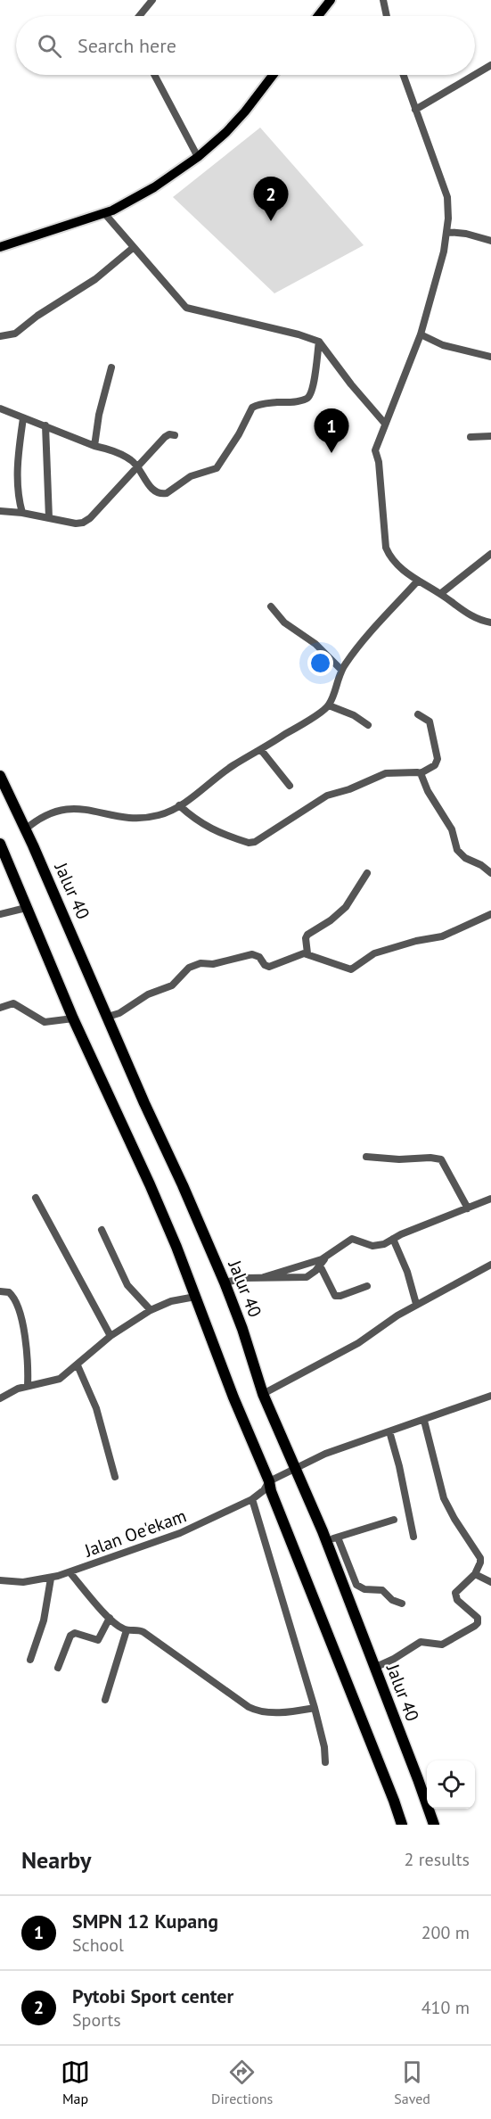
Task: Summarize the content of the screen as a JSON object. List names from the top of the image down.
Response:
{
  "streets": {
    "highway": ["Jalur 40"],
    "street": ["Jalan Oe'ekam"]
  },
  "page": {
    "search": "Search here",
    "pins": ["2", "1"],
    "heading": ["Nearby", "2 results"],
    "list": [
      {
        "mark": "1",
        "name": "SMPN 12 Kupang",
        "note": "School",
        "value": "200 m"
      },
      {
        "mark": "2",
        "name": "Pytobi Sport center",
        "note": "Sports",
        "value": "410 m"
      }
    ],
    "nav": ["Map", "Directions", "Saved"]
  }
}
